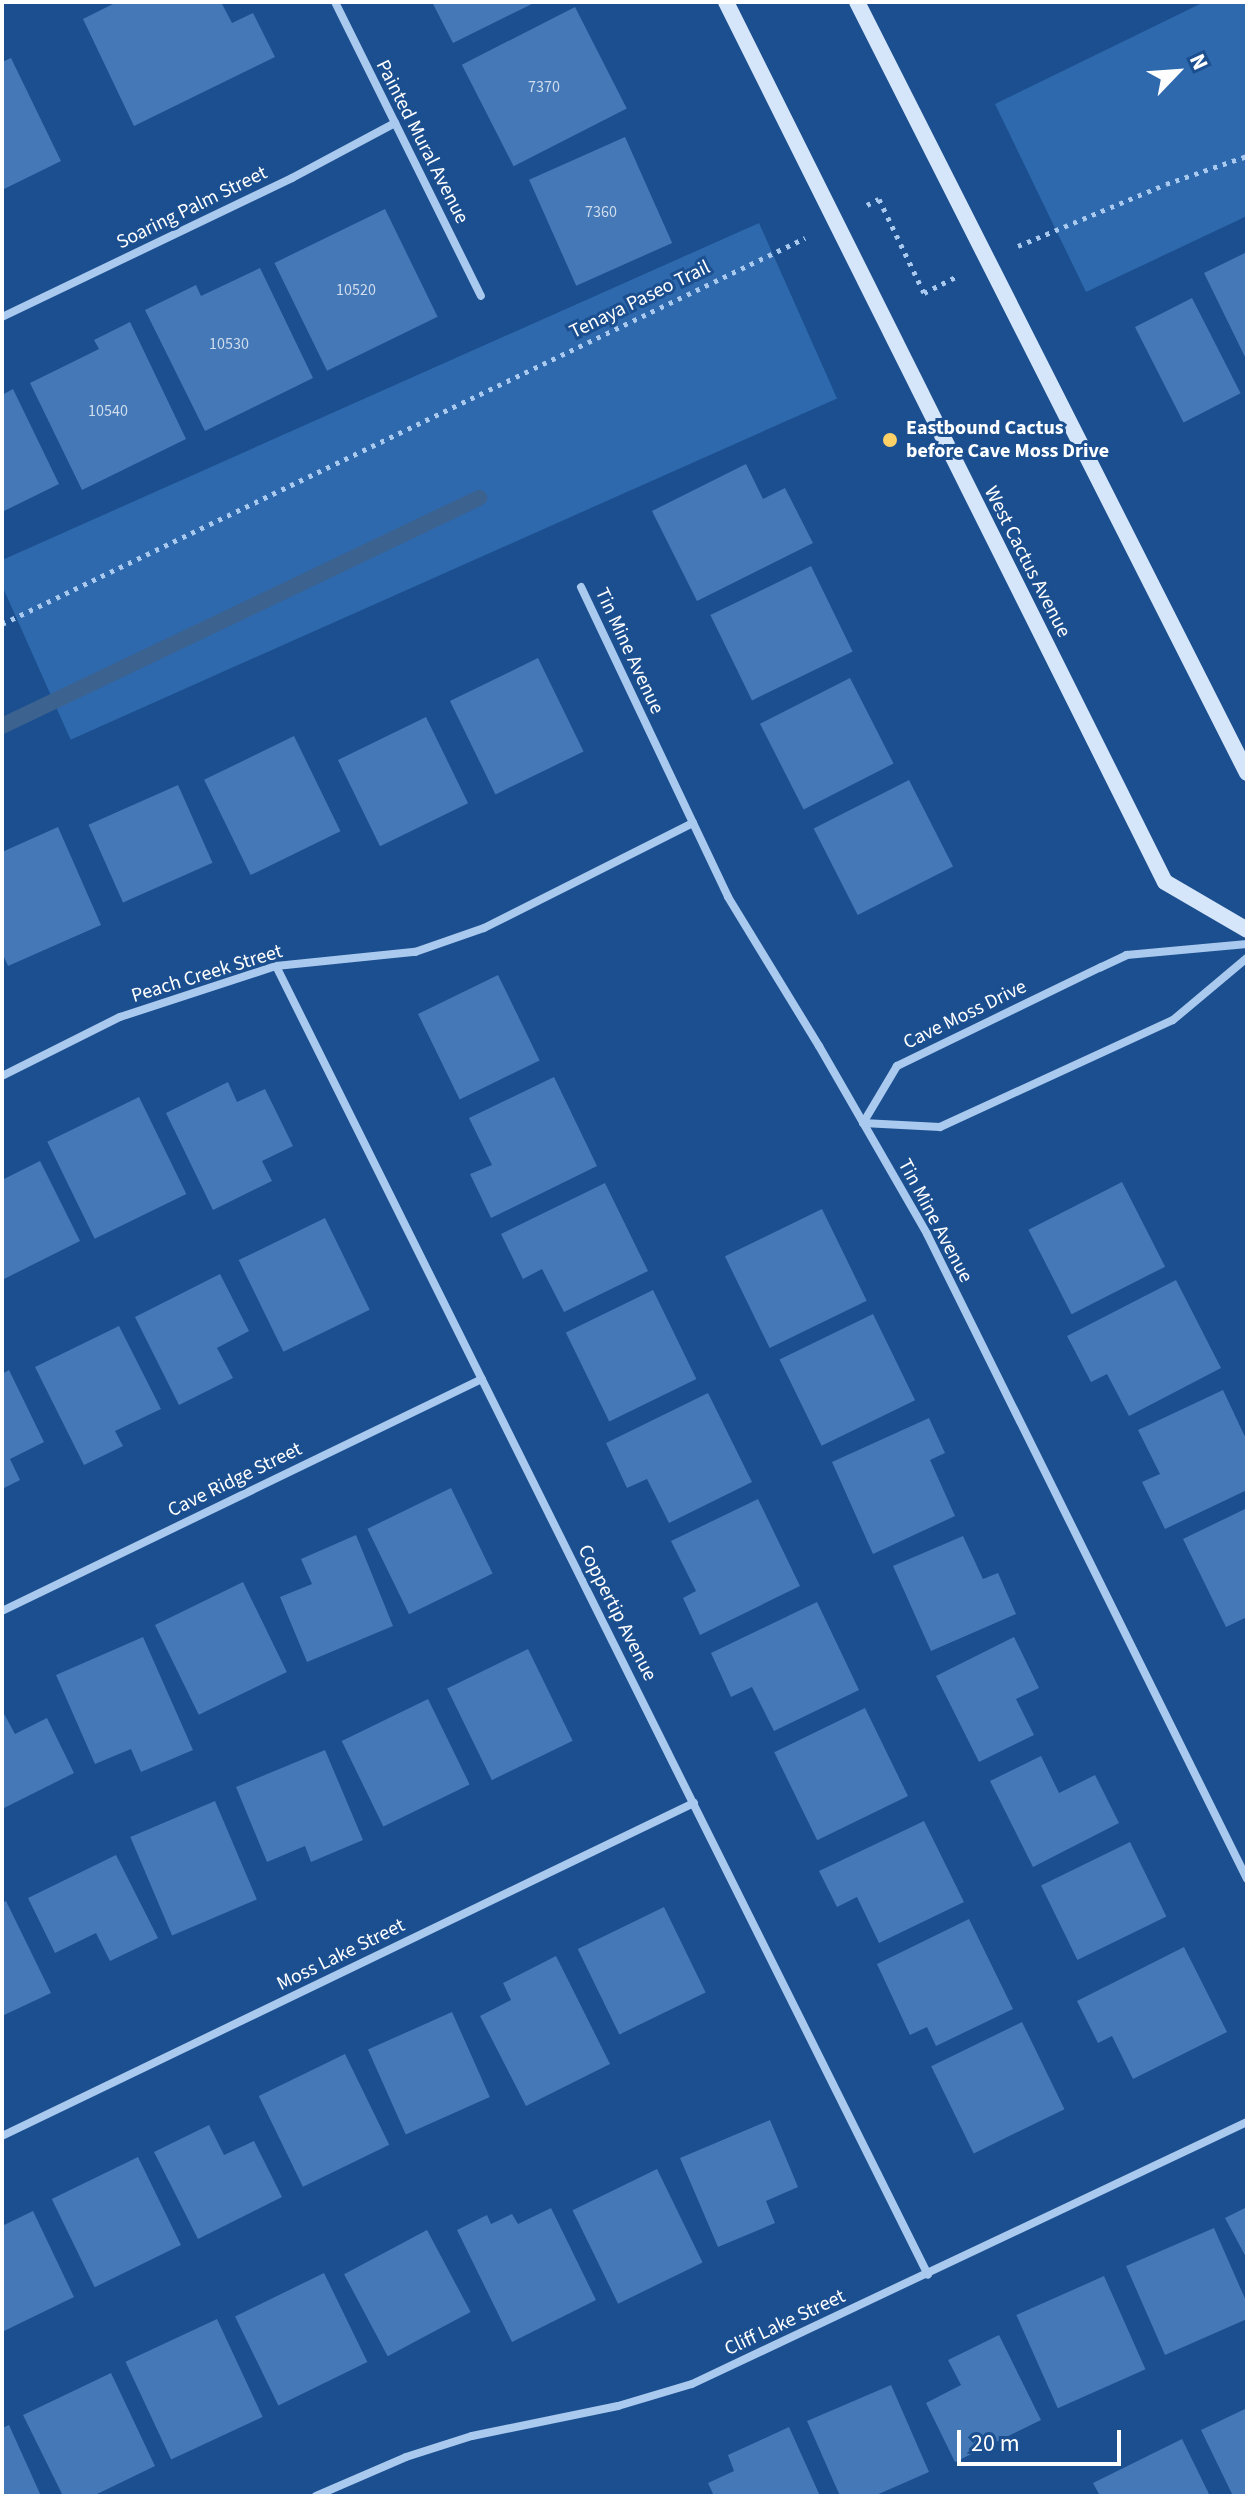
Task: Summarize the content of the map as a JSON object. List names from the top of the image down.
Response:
{
  "streets": {
    "main road": ["West Cactus Avenue"],
    "street": [
      "Painted Mural Avenue",
      "Soaring Palm Street",
      "Tin Mine Avenue",
      "Peach Creek Street",
      "Cave Moss Drive",
      "Cave Ridge Street",
      "Coppertip Avenue",
      "Moss Lake Street",
      "Cliff Lake Street"
    ],
    "path": ["Tenaya Paseo Trail"]
  },
  "crossings": [
    ["Painted Mural Avenue", "Soaring Palm Street"],
    ["Tenaya Paseo Trail", "West Cactus Avenue"],
    ["Tin Mine Avenue", "Peach Creek Street"],
    ["Tin Mine Avenue", "Cave Moss Drive"],
    ["Peach Creek Street", "Coppertip Avenue"],
    ["Cave Ridge Street", "Coppertip Avenue"],
    ["Coppertip Avenue", "Moss Lake Street"],
    ["Coppertip Avenue", "Cliff Lake Street"]
  ],
  "places": ["Eastbound Cactus before Cave Moss Drive"],
  "house_numbers": [
    "7370",
    "7360",
    "10520",
    "10530",
    "10540"
  ],
  "scale_bar": "20 m",
  "north": "top right"
}
